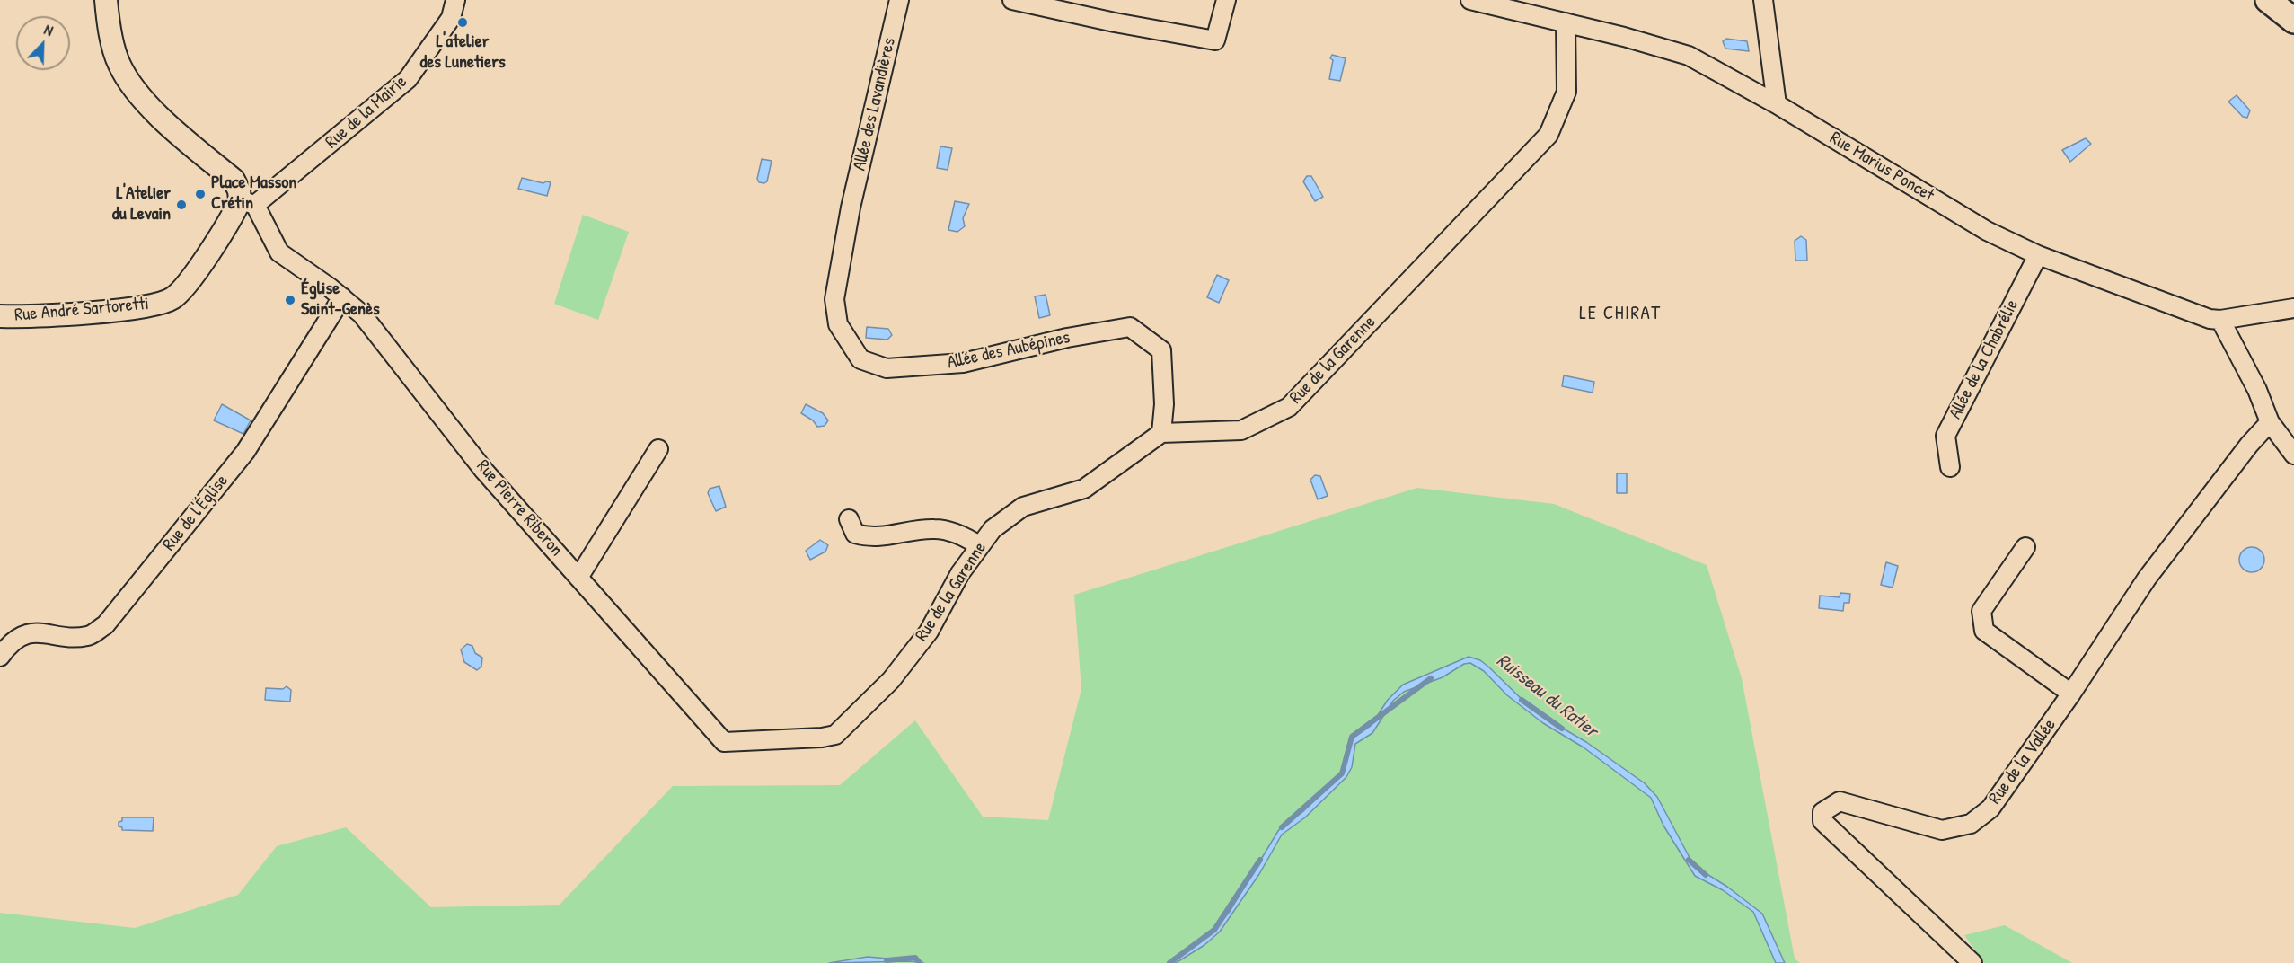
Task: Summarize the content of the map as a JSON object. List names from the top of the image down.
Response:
{
  "streets": {
    "street": [
      "Allée des Lavandières",
      "Rue de la Mairie",
      "Rue Marius Poncet",
      "Rue André Sartoretti",
      "Allée des Aubépines",
      "Allée de la Chabrélie",
      "Rue de la Garenne",
      "Rue Pierre Riberon",
      "Rue de l'Église",
      "Rue de la Vallée"
    ]
  },
  "crossings": [
    ["Allée des Lavandières", "Allée des Aubépines"],
    ["Rue de la Mairie", "Rue André Sartoretti"],
    ["Rue de la Mairie", "Rue Pierre Riberon"],
    ["Rue Marius Poncet", "Allée de la Chabrélie"],
    ["Rue Marius Poncet", "Rue de la Garenne"],
    ["Rue André Sartoretti", "Rue Pierre Riberon"],
    ["Allée des Aubépines", "Rue de la Garenne"],
    ["Rue de la Garenne", "Rue Pierre Riberon"],
    ["Rue Pierre Riberon", "Rue de l'Église"]
  ],
  "districts": ["LE CHIRAT"],
  "water": ["Ruisseau du Ratier"],
  "places": [
    "L'atelier des Lunetiers",
    "Place Masson Crétin",
    "L'Atelier du Levain",
    "Église Saint-Genès"
  ],
  "north": "top right"
}
